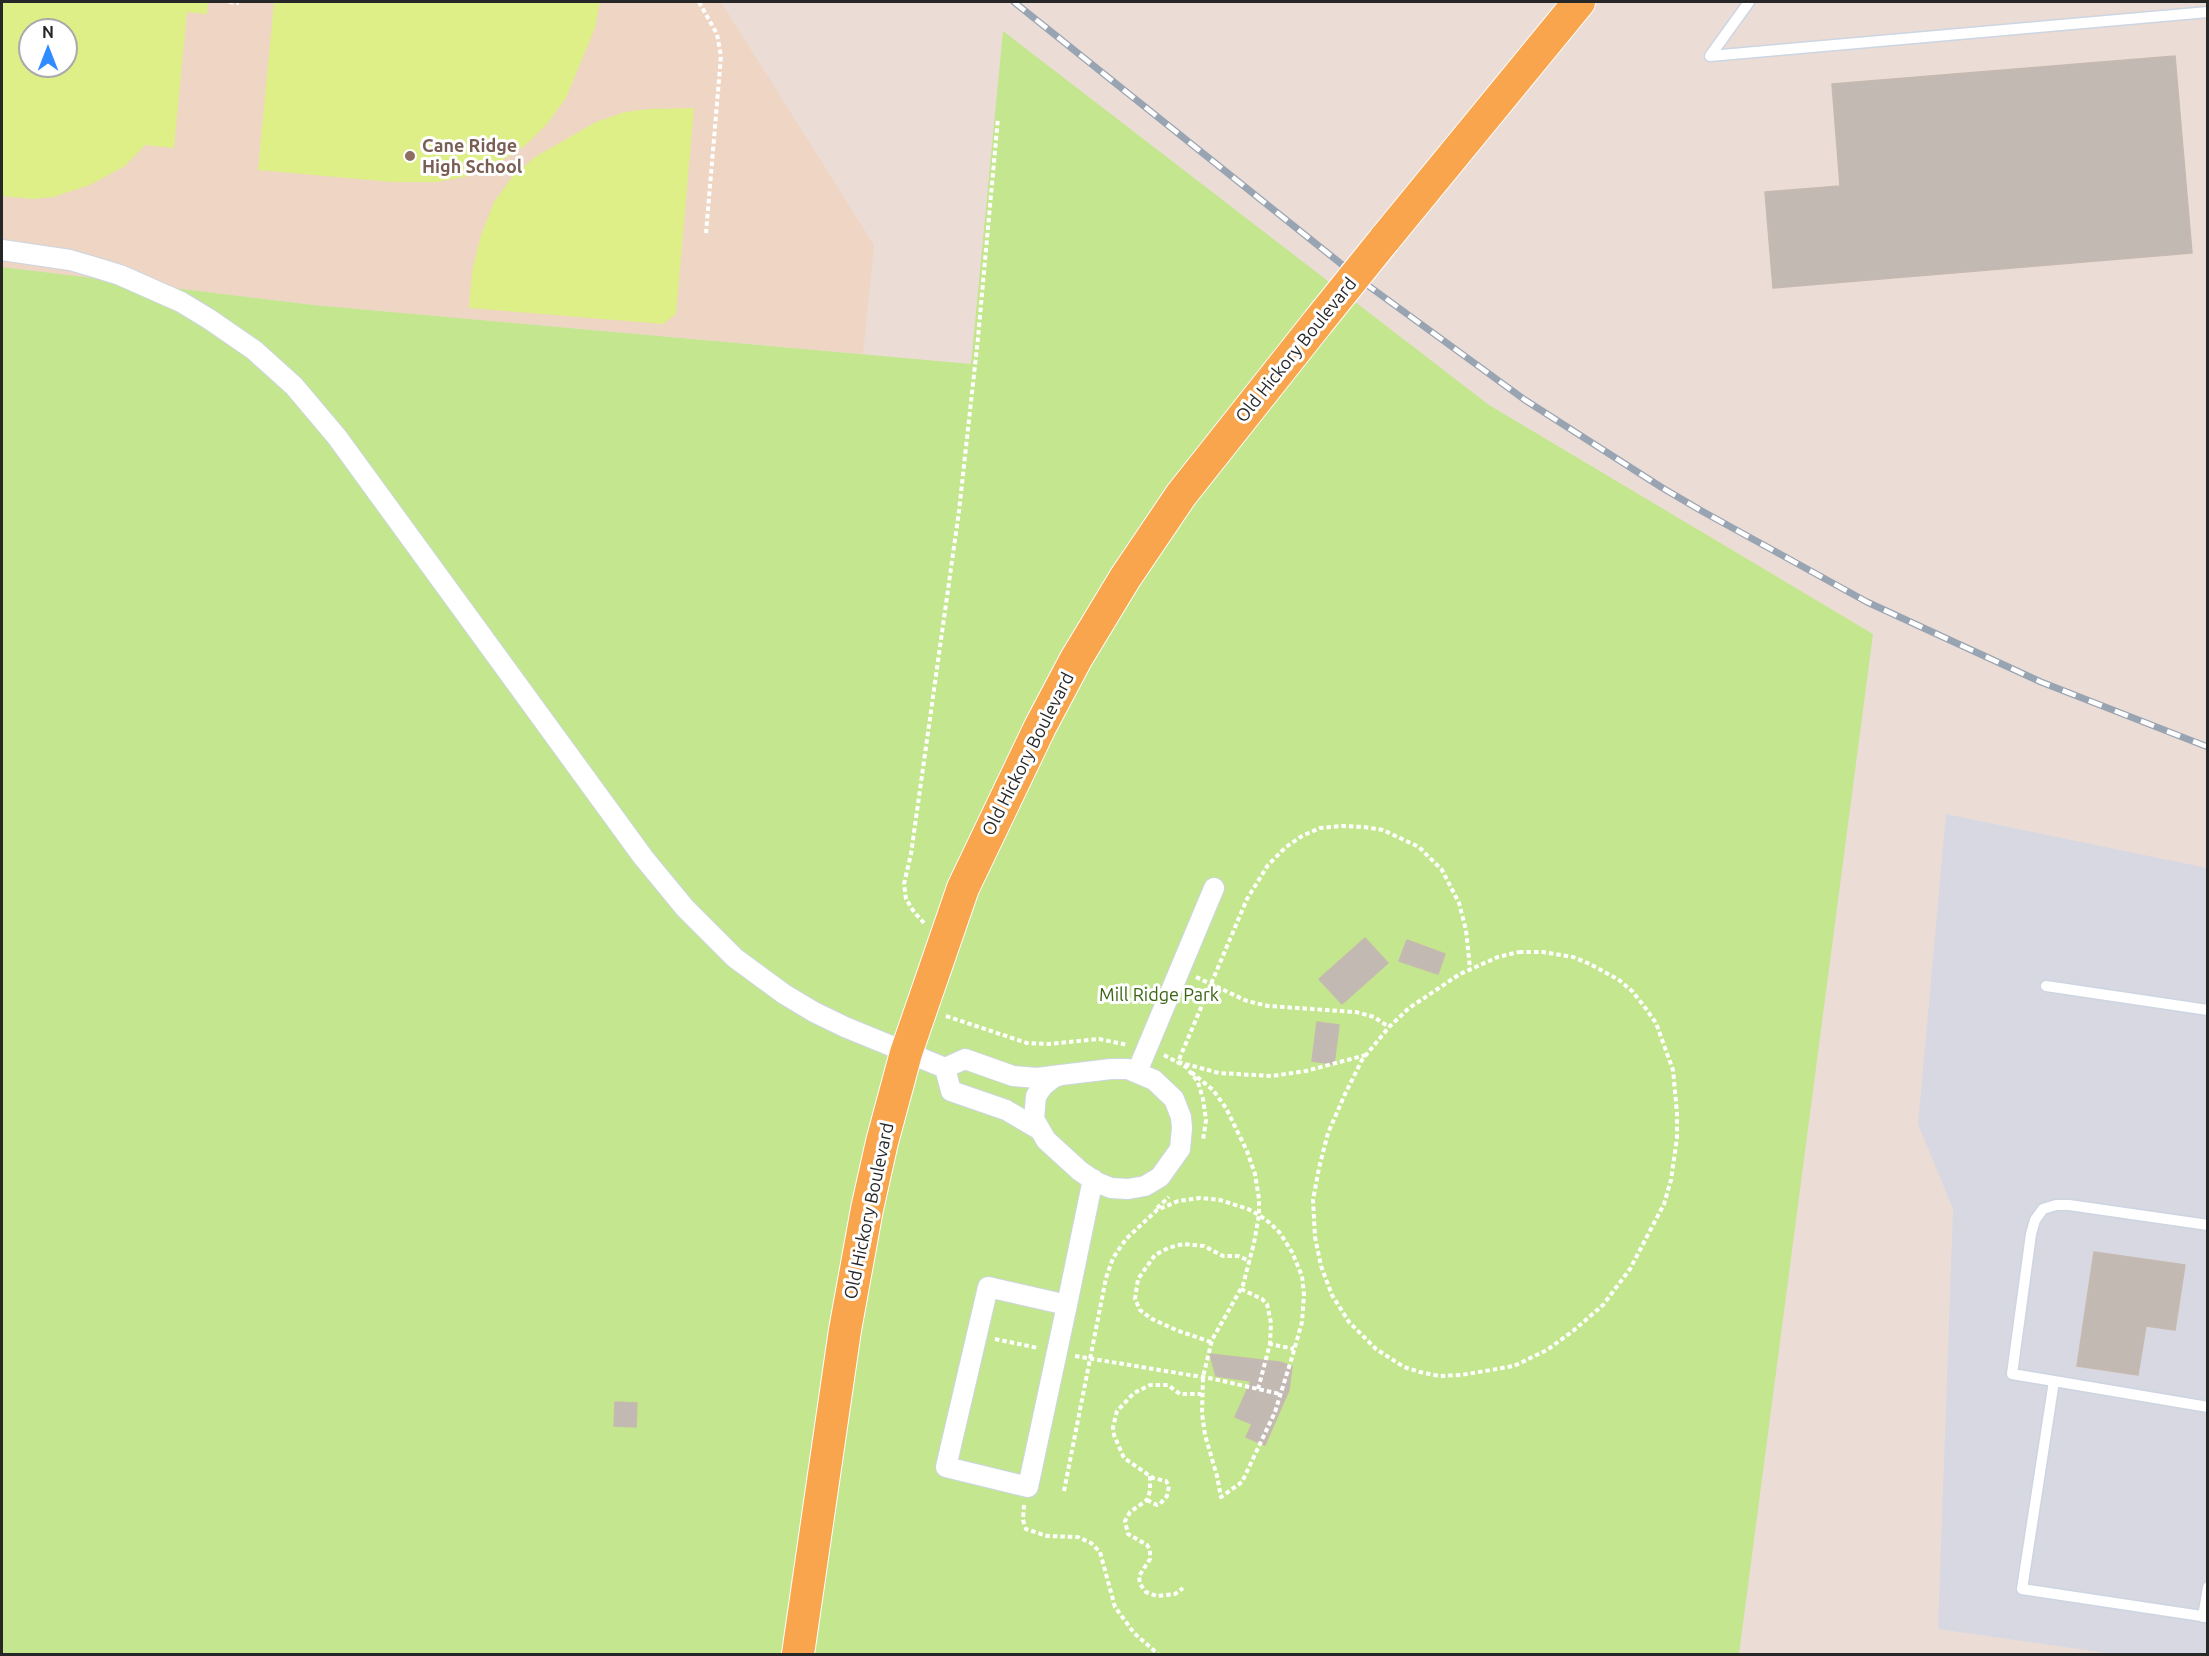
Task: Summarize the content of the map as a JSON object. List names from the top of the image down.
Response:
{
  "streets": {
    "main road": ["Old Hickory Boulevard"]
  },
  "parks": ["Mill Ridge Park"],
  "places": ["Cane Ridge High School"],
  "north": "top"
}
